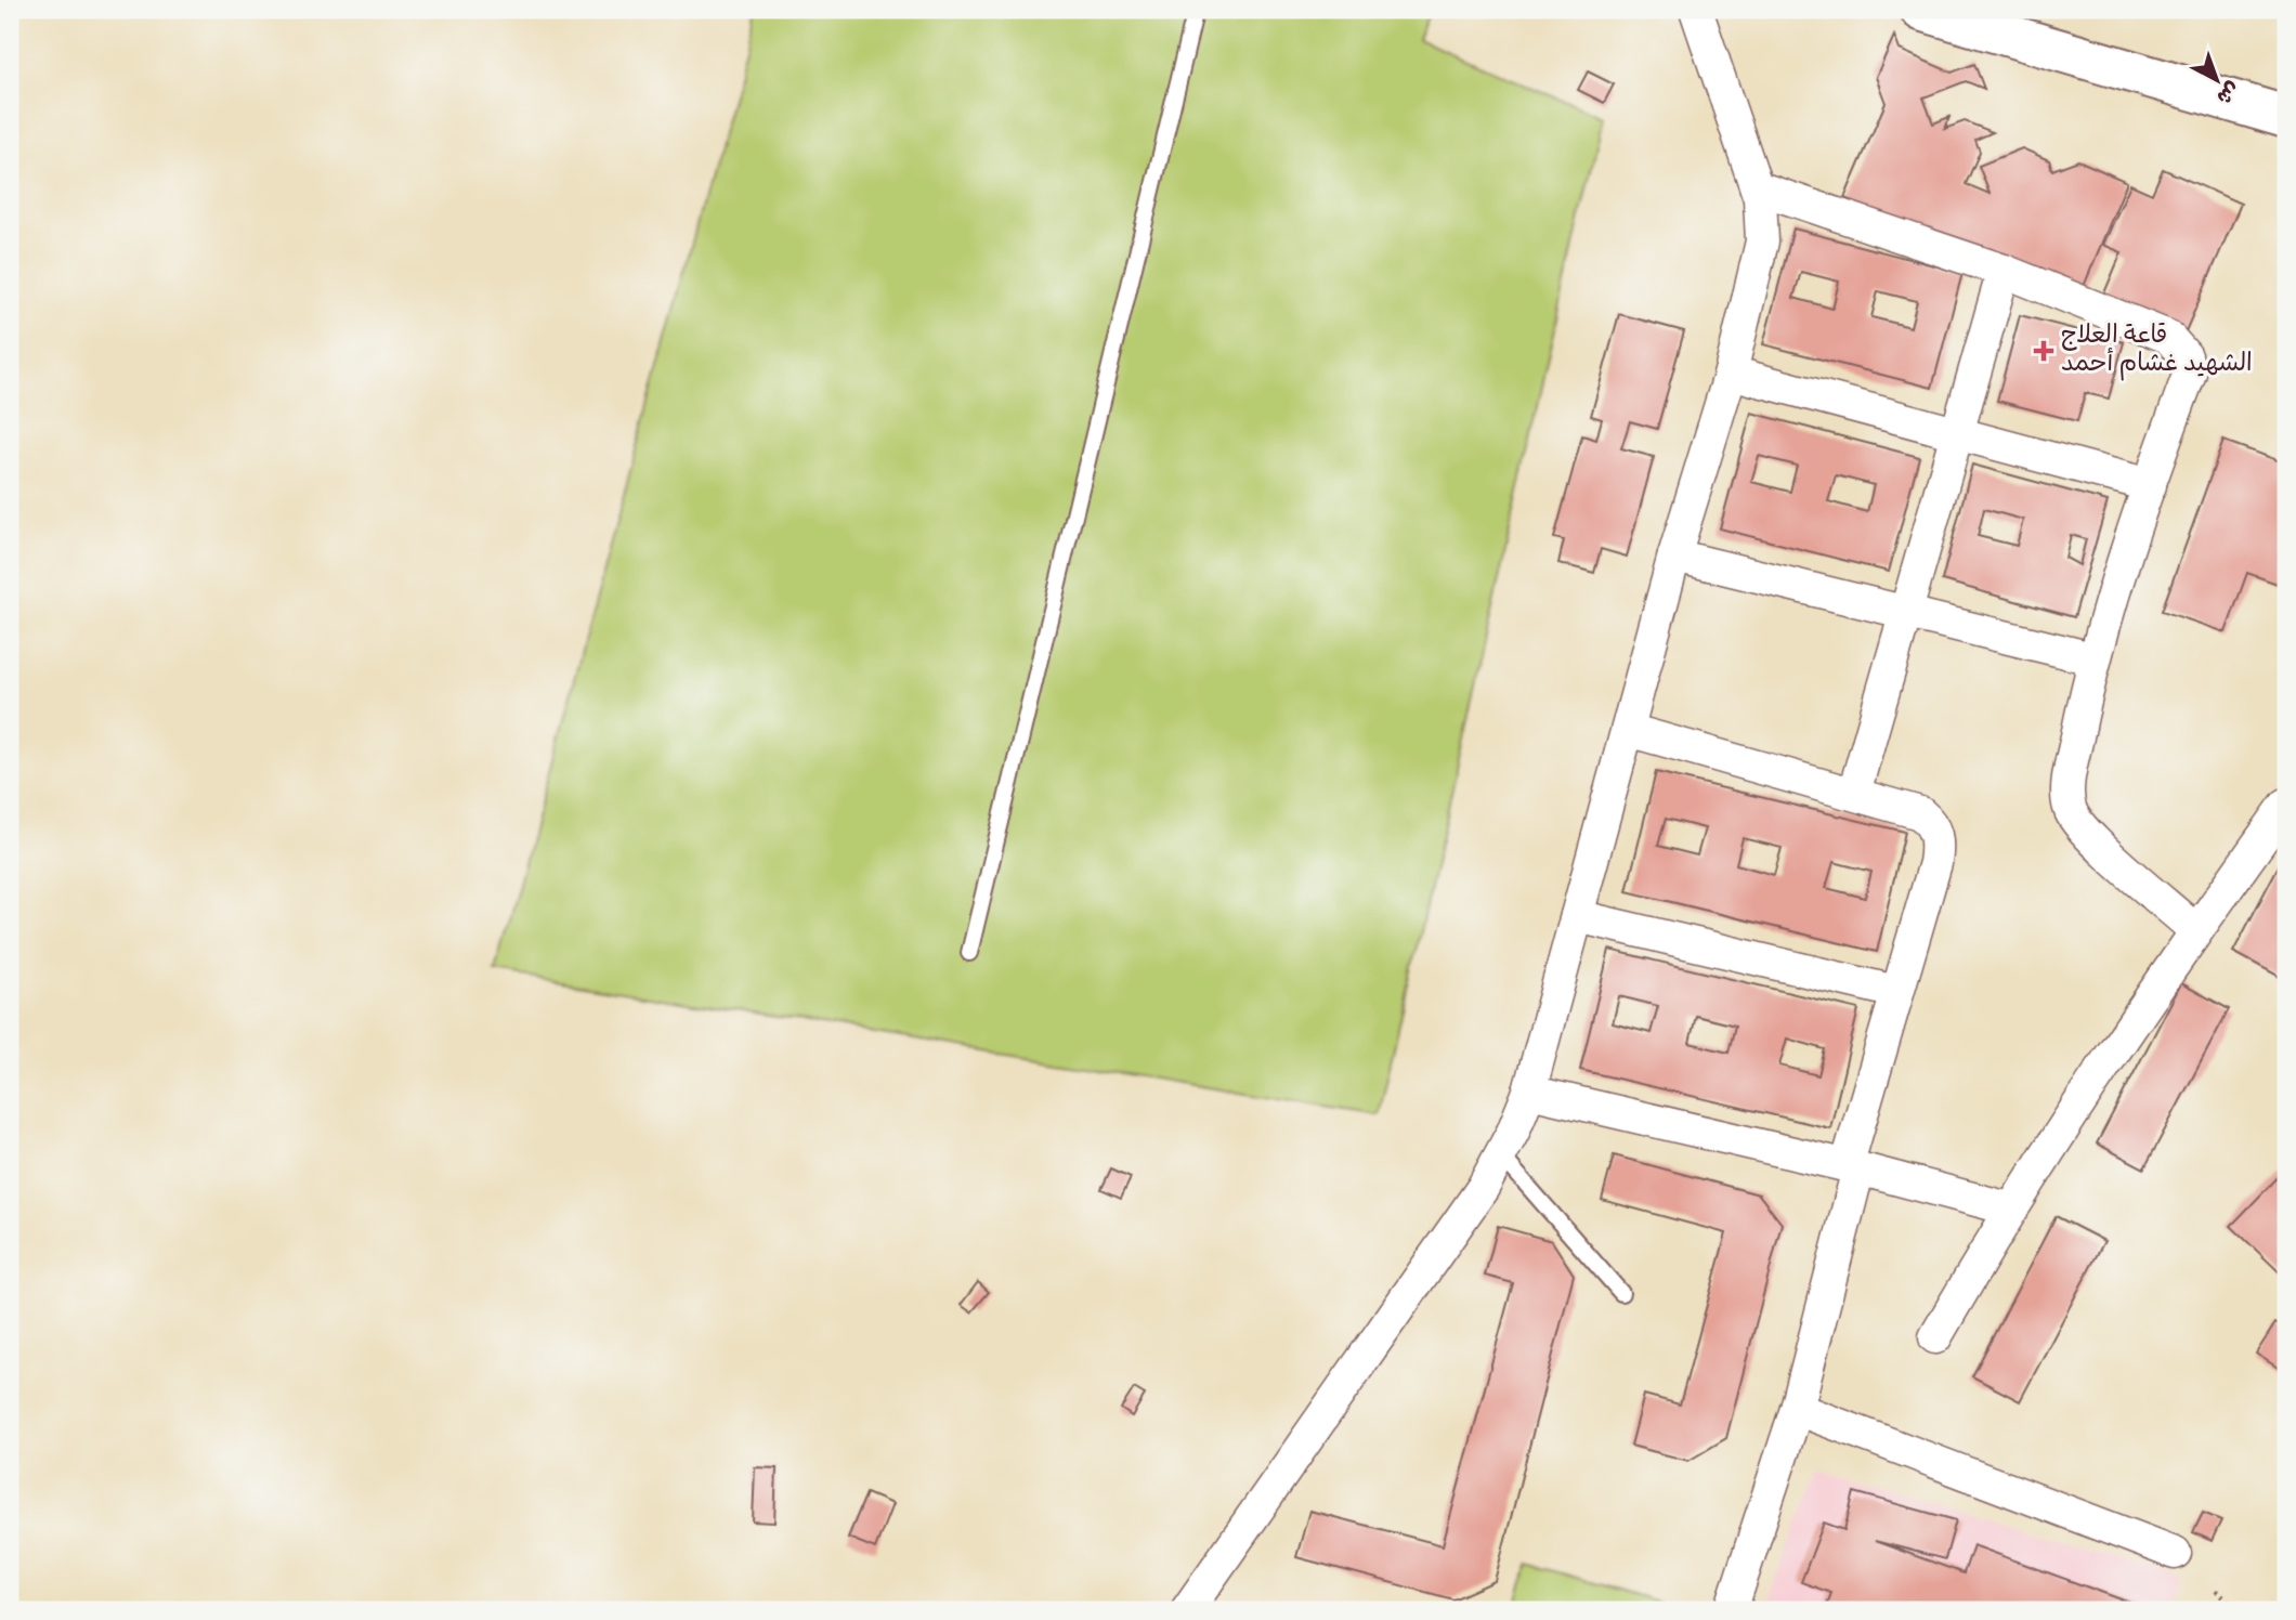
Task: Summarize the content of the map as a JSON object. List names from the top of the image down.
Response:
{
  "places": {
    "health": ["قاعة العلاج الشهيد غشام أحمد"]
  },
  "north": "bottom right"
}
